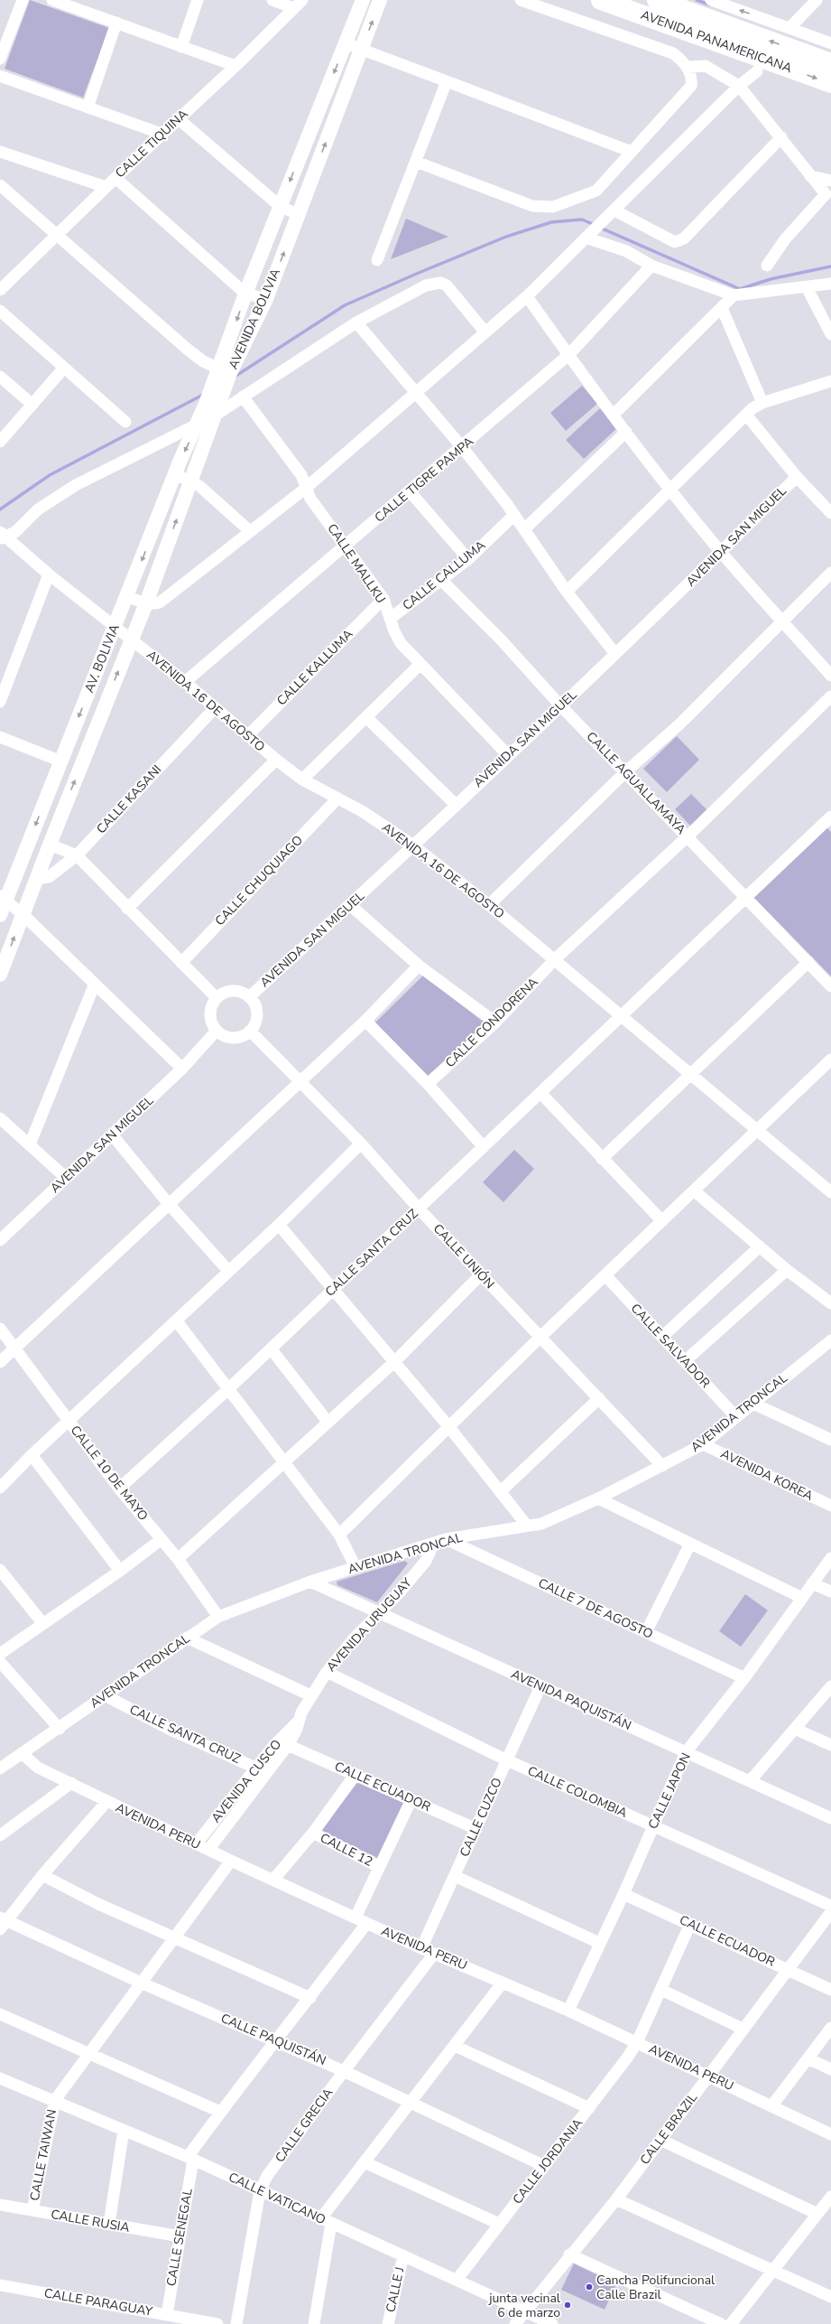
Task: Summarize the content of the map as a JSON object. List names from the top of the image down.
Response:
{
  "streets": {
    "highway": ["AVENIDA PANAMERICANA"],
    "street": [
      "CALLE TIQUINA",
      "AVENIDA BOLIVIA",
      "CALLE TIGRE PAMPA",
      "AVENIDA SAN MIGUEL",
      "CALLE MALLKU",
      "CALLE CALLUMA",
      "AV. BOLIVIA",
      "CALLE KALLUMA",
      "AVENIDA 16 DE AGOSTO",
      "CALLE AGUALLAMAYA",
      "CALLE KASANI",
      "CALLE CHUQUIAGO",
      "CALLE CONDORENA",
      "CALLE SANTA CRUZ",
      "CALLE UNIÓN",
      "CALLE SALVADOR",
      "AVENIDA TRONCAL",
      "CALLE 10 DE MAYO",
      "AVENIDA KOREA",
      "CALLE 7 DE AGOSTO",
      "AVENIDA URUGUAY",
      "AVENIDA PAQUISTÁN",
      "AVENIDA CUSCO",
      "CALLE ECUADOR",
      "CALLE JAPON",
      "CALLE COLOMBIA",
      "CALLE CUZCO",
      "AVENIDA PERU",
      "CALLE 12",
      "CALLE PAQUISTÁN",
      "CALLE GRECIA",
      "CALLE BRAZIL",
      "CALLE TAIWAN",
      "CALLE JORDANIA",
      "CALLE VATICANO",
      "CALLE RUSIA",
      "CALLE SENEGAL",
      "CALLE J",
      "CALLE PARAGUAY"
    ]
  },
  "crossings": [
    ["AVENIDA BOLIVIA", "AV. BOLIVIA"],
    ["AVENIDA BOLIVIA", "AVENIDA 16 DE AGOSTO"],
    ["CALLE TIGRE PAMPA", "CALLE MALLKU"],
    ["CALLE TIGRE PAMPA", "AVENIDA 16 DE AGOSTO"],
    ["AVENIDA SAN MIGUEL", "CALLE MALLKU"],
    ["AVENIDA SAN MIGUEL", "AVENIDA 16 DE AGOSTO"],
    ["AVENIDA SAN MIGUEL", "CALLE AGUALLAMAYA"],
    ["AVENIDA SAN MIGUEL", "CALLE UNIÓN"],
    ["CALLE MALLKU", "CALLE CALLUMA"],
    ["CALLE MALLKU", "CALLE KALLUMA"],
    ["CALLE CALLUMA", "CALLE AGUALLAMAYA"],
    ["AV. BOLIVIA", "AVENIDA 16 DE AGOSTO"],
    ["AV. BOLIVIA", "CALLE KASANI"],
    ["CALLE KALLUMA", "AVENIDA 16 DE AGOSTO"],
    ["AVENIDA 16 DE AGOSTO", "CALLE KASANI"],
    ["AVENIDA 16 DE AGOSTO", "CALLE CHUQUIAGO"],
    ["AVENIDA 16 DE AGOSTO", "CALLE CONDORENA"],
    ["AVENIDA 16 DE AGOSTO", "CALLE SANTA CRUZ"],
    ["CALLE AGUALLAMAYA", "CALLE CONDORENA"],
    ["CALLE AGUALLAMAYA", "CALLE SANTA CRUZ"],
    ["CALLE SANTA CRUZ", "CALLE UNIÓN"],
    ["CALLE SANTA CRUZ", "AVENIDA TRONCAL"],
    ["CALLE SANTA CRUZ", "CALLE 10 DE MAYO"],
    ["CALLE SANTA CRUZ", "AVENIDA URUGUAY"],
    ["CALLE SANTA CRUZ", "AVENIDA CUSCO"],
    ["CALLE UNIÓN", "AVENIDA TRONCAL"],
    ["CALLE SALVADOR", "AVENIDA TRONCAL"],
    ["AVENIDA TRONCAL", "CALLE 10 DE MAYO"],
    ["AVENIDA TRONCAL", "AVENIDA KOREA"],
    ["AVENIDA TRONCAL", "CALLE 7 DE AGOSTO"],
    ["AVENIDA TRONCAL", "AVENIDA URUGUAY"],
    ["AVENIDA TRONCAL", "AVENIDA PAQUISTÁN"],
    ["AVENIDA TRONCAL", "AVENIDA PERU"],
    ["CALLE 7 DE AGOSTO", "AVENIDA URUGUAY"],
    ["CALLE 7 DE AGOSTO", "CALLE JAPON"],
    ["AVENIDA URUGUAY", "AVENIDA PAQUISTÁN"],
    ["AVENIDA URUGUAY", "AVENIDA CUSCO"],
    ["AVENIDA URUGUAY", "CALLE ECUADOR"],
    ["AVENIDA URUGUAY", "CALLE COLOMBIA"],
    ["AVENIDA URUGUAY", "AVENIDA PERU"],
    ["AVENIDA PAQUISTÁN", "CALLE JAPON"],
    ["AVENIDA PAQUISTÁN", "CALLE CUZCO"],
    ["AVENIDA CUSCO", "AVENIDA PERU"],
    ["CALLE ECUADOR", "CALLE JAPON"],
    ["CALLE ECUADOR", "CALLE CUZCO"],
    ["CALLE ECUADOR", "CALLE BRAZIL"],
    ["CALLE ECUADOR", "CALLE JORDANIA"],
    ["CALLE JAPON", "CALLE COLOMBIA"],
    ["CALLE JAPON", "AVENIDA PERU"],
    ["CALLE COLOMBIA", "CALLE CUZCO"],
    ["CALLE CUZCO", "AVENIDA PERU"],
    ["AVENIDA PERU", "CALLE GRECIA"],
    ["AVENIDA PERU", "CALLE BRAZIL"],
    ["AVENIDA PERU", "CALLE JORDANIA"],
    ["CALLE PAQUISTÁN", "CALLE GRECIA"],
    ["CALLE PAQUISTÁN", "CALLE JORDANIA"],
    ["CALLE GRECIA", "CALLE VATICANO"],
    ["CALLE BRAZIL", "CALLE VATICANO"],
    ["CALLE TAIWAN", "CALLE VATICANO"],
    ["CALLE TAIWAN", "CALLE RUSIA"],
    ["CALLE JORDANIA", "CALLE VATICANO"],
    ["CALLE VATICANO", "CALLE SENEGAL"],
    ["CALLE VATICANO", "CALLE J"],
    ["CALLE RUSIA", "CALLE SENEGAL"],
    ["CALLE SENEGAL", "CALLE PARAGUAY"]
  ],
  "places": ["Cancha Polifuncional Calle Brazil", "junta vecinal 6 de marzo"]
}
